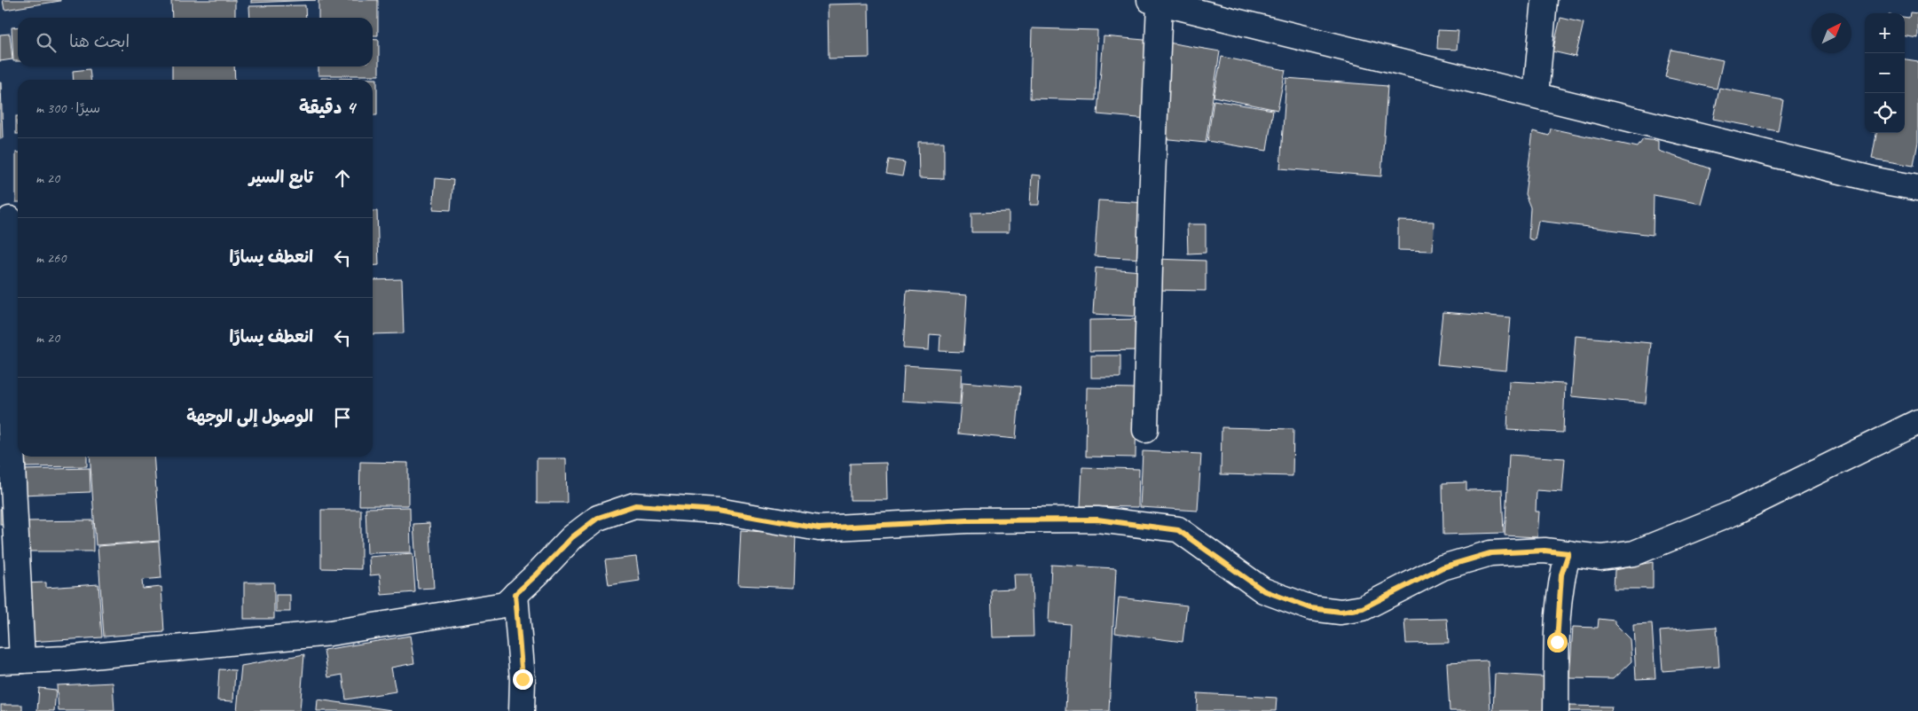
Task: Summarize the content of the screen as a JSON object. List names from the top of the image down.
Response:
{
  "north": "top right",
  "page": {
    "map_buttons": ["+", "−"],
    "search": "ابحث هنا",
    "heading": ["4 دقيقة", "سيرًا · 300 m"],
    "list": [
      ["تابع السير", "20 m"],
      ["انعطف يسارًا", "260 m"],
      ["انعطف يسارًا", "20 m"],
      "الوصول إلى الوجهة"
    ]
  }
}
